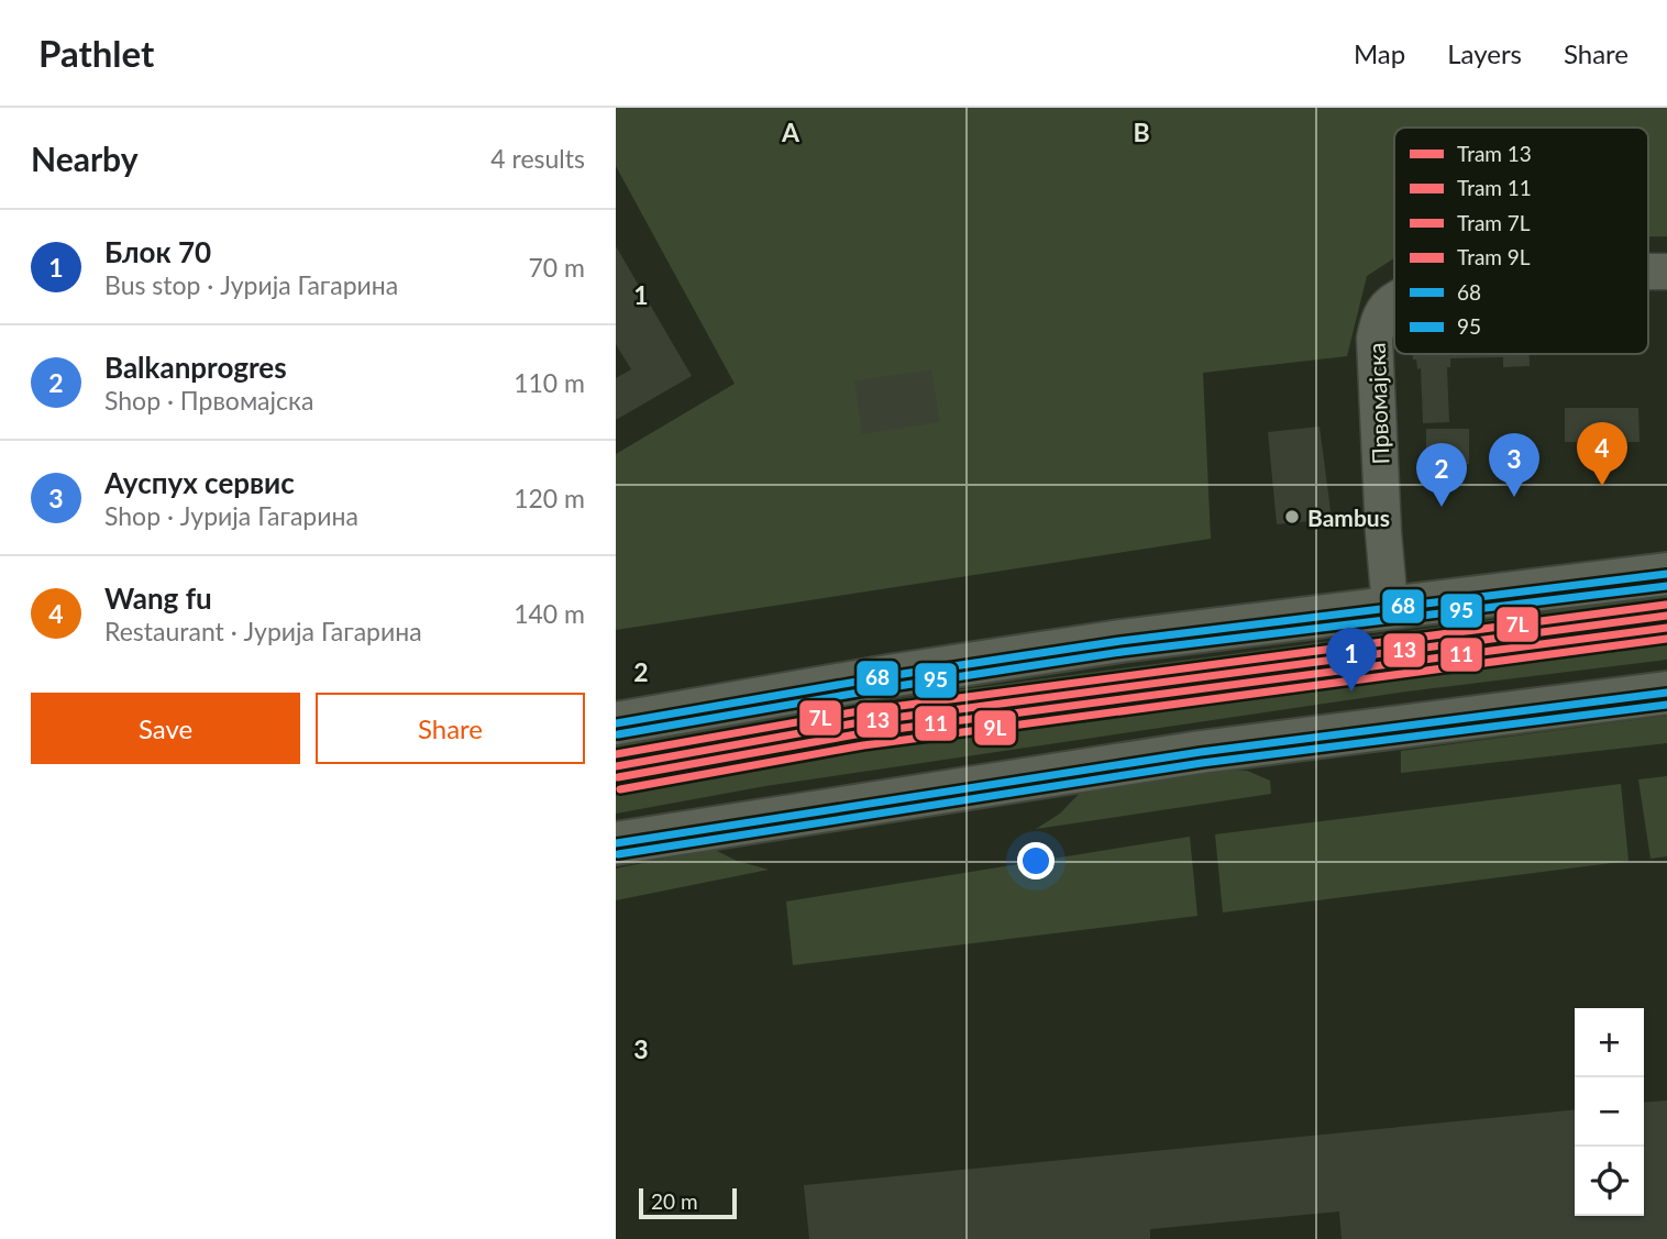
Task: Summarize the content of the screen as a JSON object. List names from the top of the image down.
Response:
{
  "streets": {
    "street": ["Првомајска"]
  },
  "places": ["Bambus"],
  "lines": [
    "transit line 68",
    "transit line 95",
    "tram line 7L",
    "tram line 13",
    "tram line 11",
    "tram line 9L"
  ],
  "legend": [
    "Tram 13",
    "Tram 11",
    "Tram 7L",
    "Tram 9L",
    "68",
    "95"
  ],
  "scale_bar": "20 m",
  "page": {
    "header": "Pathlet",
    "nav": ["Map", "Layers", "Share"],
    "heading": ["Nearby", "4 results"],
    "list": [
      {
        "mark": "1",
        "name": "Блок 70",
        "note": "Bus stop · Јурија Гагарина",
        "value": "70 m"
      },
      {
        "mark": "2",
        "name": "Balkanprogres",
        "note": "Shop · Првомајска",
        "value": "110 m"
      },
      {
        "mark": "3",
        "name": "Ауспух сервис",
        "note": "Shop · Јурија Гагарина",
        "value": "120 m"
      },
      {
        "mark": "4",
        "name": "Wang fu",
        "note": "Restaurant · Јурија Гагарина",
        "value": "140 m"
      }
    ],
    "pins": [
      "4",
      "3",
      "2",
      "1"
    ],
    "buttons": ["Save", "Share"],
    "map_buttons": ["+", "−"],
    "scale": "20 m"
  },
  "grid": {
    "columns": ["A", "B"],
    "rows": ["1", "2", "3"]
  }
}
